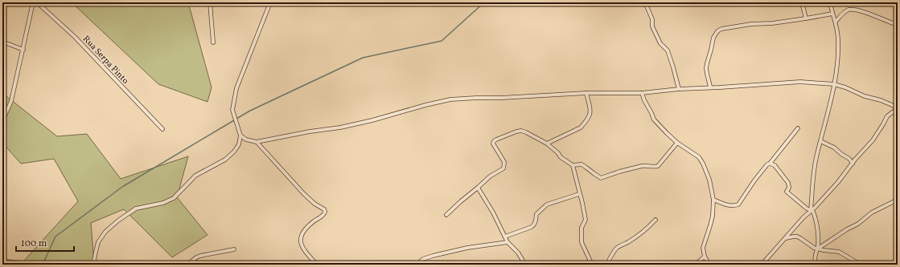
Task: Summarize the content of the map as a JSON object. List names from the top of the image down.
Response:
{
  "streets": {
    "street": ["Rua Serpa Pinto"]
  },
  "scale_bar": "100 m"
}
